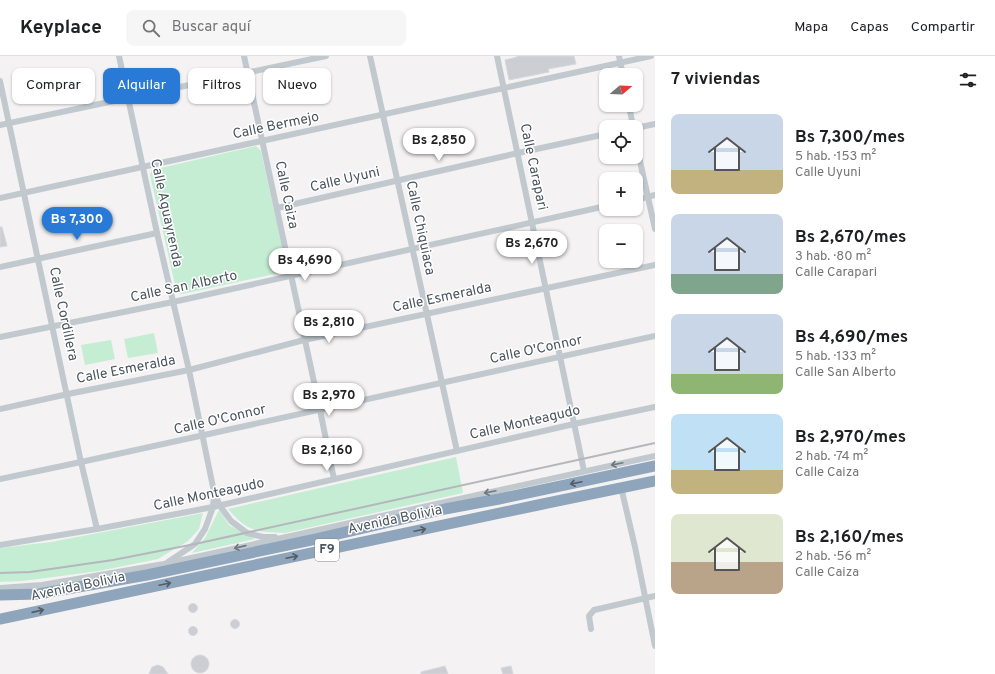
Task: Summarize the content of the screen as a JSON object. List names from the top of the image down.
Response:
{
  "streets": {
    "highway": ["Avenida Bolivia", "F9"],
    "street": [
      "Calle Bermejo",
      "Calle Carapari",
      "Calle Uyuni",
      "Calle Caiza",
      "Calle Aguayrenda",
      "Calle Chiquiaca",
      "Calle San Alberto",
      "Calle Esmeralda",
      "Calle Cordillera",
      "Calle O'Connor",
      "Calle Monteagudo"
    ]
  },
  "crossings": [
    ["Calle Bermejo", "Calle Carapari"],
    ["Calle Bermejo", "Calle Caiza"],
    ["Calle Bermejo", "Calle Aguayrenda"],
    ["Calle Bermejo", "Calle Chiquiaca"],
    ["Calle Bermejo", "Calle Cordillera"],
    ["Calle Carapari", "Calle Uyuni"],
    ["Calle Carapari", "Calle San Alberto"],
    ["Calle Carapari", "Calle Esmeralda"],
    ["Calle Carapari", "Calle O'Connor"],
    ["Calle Carapari", "Calle Monteagudo"],
    ["Calle Uyuni", "Calle Caiza"],
    ["Calle Uyuni", "Calle Chiquiaca"],
    ["Calle Caiza", "Calle San Alberto"],
    ["Calle Caiza", "Calle Esmeralda"],
    ["Calle Caiza", "Calle O'Connor"],
    ["Calle Caiza", "Calle Monteagudo"],
    ["Calle Aguayrenda", "Calle San Alberto"],
    ["Calle Aguayrenda", "Calle Esmeralda"],
    ["Calle Aguayrenda", "Calle O'Connor"],
    ["Calle Aguayrenda", "Calle Monteagudo"],
    ["Calle Chiquiaca", "Calle San Alberto"],
    ["Calle Chiquiaca", "Calle Esmeralda"],
    ["Calle Chiquiaca", "Calle O'Connor"],
    ["Calle Chiquiaca", "Calle Monteagudo"],
    ["Calle San Alberto", "Calle Cordillera"],
    ["Calle Esmeralda", "Calle Cordillera"],
    ["Calle Cordillera", "Calle O'Connor"],
    ["Calle Cordillera", "Calle Monteagudo"]
  ],
  "north": "right",
  "page": {
    "header": "Keyplace",
    "search": "Buscar aquí",
    "nav": ["Mapa", "Capas", "Compartir"],
    "heading": "7 viviendas",
    "map_buttons": ["+", "−"],
    "chip": [
      "Comprar",
      "Alquilar",
      "Filtros",
      "Nuevo"
    ],
    "list": [
      {
        "name": "Bs 7,300/mes",
        "note": "5 hab. · 153 m² · Calle Uyuni"
      },
      {
        "name": "Bs 2,670/mes",
        "note": "3 hab. · 80 m² · Calle Carapari"
      },
      {
        "name": "Bs 4,690/mes",
        "note": "5 hab. · 133 m² · Calle San Alberto"
      },
      {
        "name": "Bs 2,970/mes",
        "note": "2 hab. · 74 m² · Calle Caiza"
      },
      {
        "name": "Bs 2,160/mes",
        "note": "2 hab. · 56 m² · Calle Caiza"
      }
    ],
    "price": [
      "Bs 2,850",
      "Bs 7,300",
      "Bs 2,670",
      "Bs 4,690",
      "Bs 2,810",
      "Bs 2,970",
      "Bs 2,160"
    ]
  }
}
